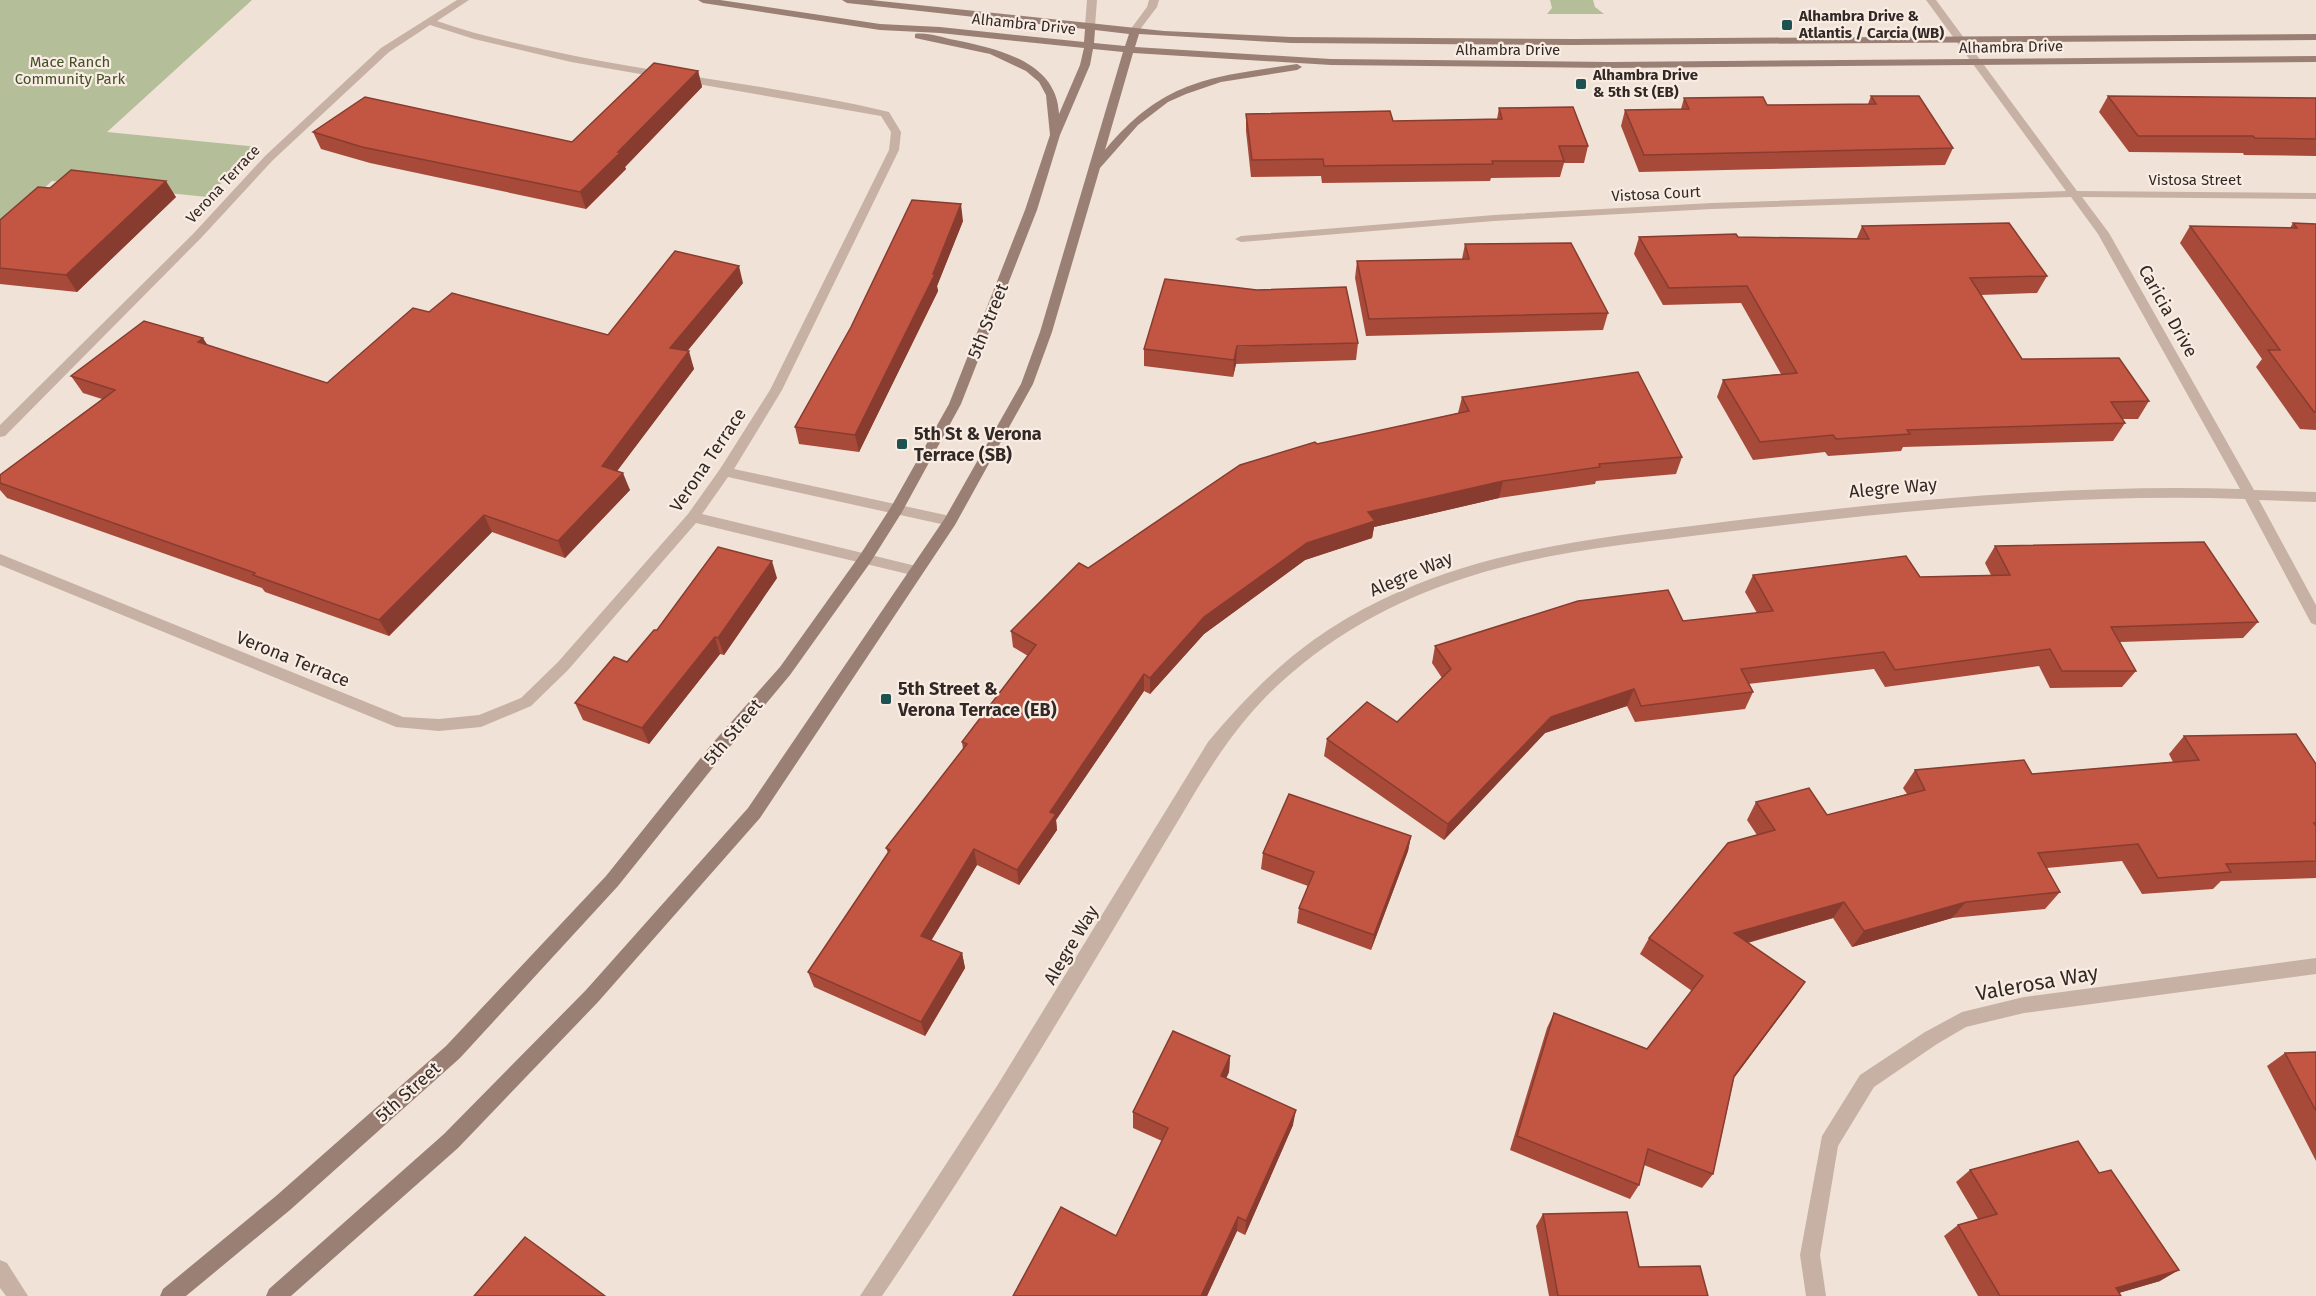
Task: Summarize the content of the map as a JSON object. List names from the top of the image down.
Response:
{
  "streets": {
    "main road": ["Alhambra Drive", "5th Street"],
    "street": [
      "Vistosa Street",
      "Verona Terrace",
      "Vistosa Court",
      "Caricia Drive",
      "Alegre Way",
      "Valerosa Way"
    ]
  },
  "crossings": [
    ["Alhambra Drive", "Caricia Drive"],
    ["Alhambra Drive", "5th Street"],
    ["Vistosa Street", "Vistosa Court"],
    ["Vistosa Street", "Caricia Drive"],
    ["Vistosa Court", "Caricia Drive"],
    ["Caricia Drive", "Alegre Way"]
  ],
  "parks": ["Mace Ranch Community Park"],
  "places": {
    "transit": [
      "Alhambra Drive & Atlantis / Carcia (WB)",
      "Alhambra Drive & 5th St (EB)",
      "5th St & Verona Terrace (SB)",
      "5th Street & Verona Terrace (EB)"
    ]
  }
}
